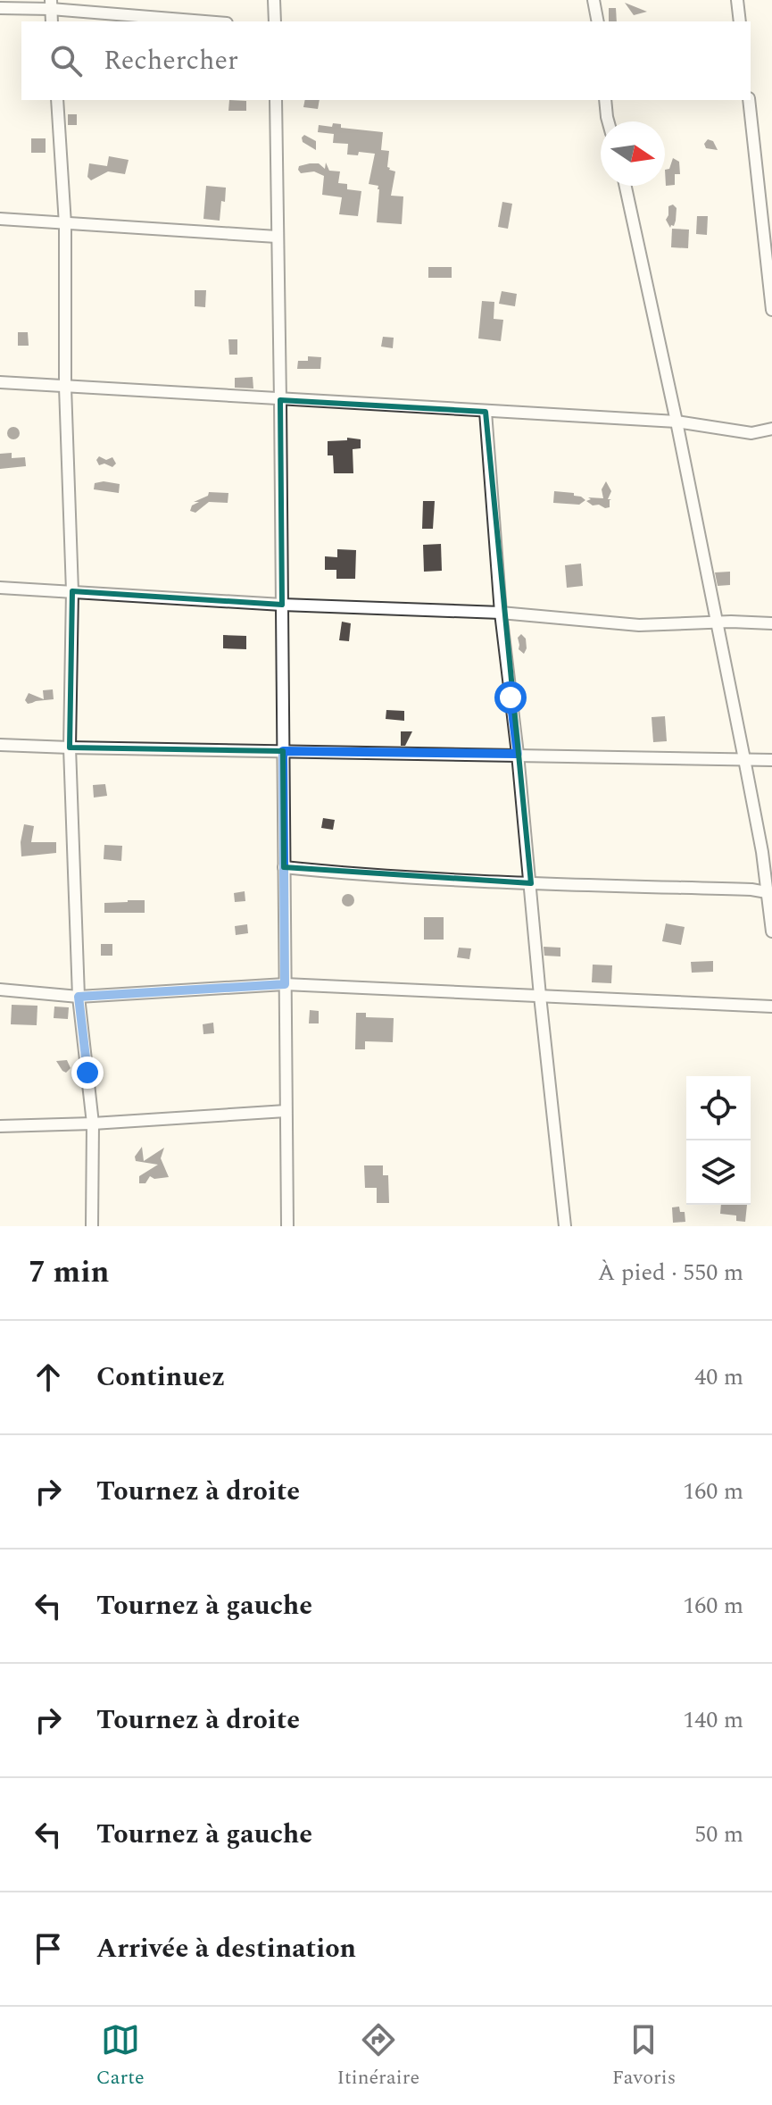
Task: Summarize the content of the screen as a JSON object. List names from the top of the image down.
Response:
{
  "north": "right",
  "page": {
    "search": "Rechercher",
    "heading": ["7 min", "À pied · 550 m"],
    "list": [
      ["Continuez", "40 m"],
      ["Tournez à droite", "160 m"],
      ["Tournez à gauche", "160 m"],
      ["Tournez à droite", "140 m"],
      ["Tournez à gauche", "50 m"],
      "Arrivée à destination"
    ],
    "nav": ["Carte", "Itinéraire", "Favoris"]
  }
}
